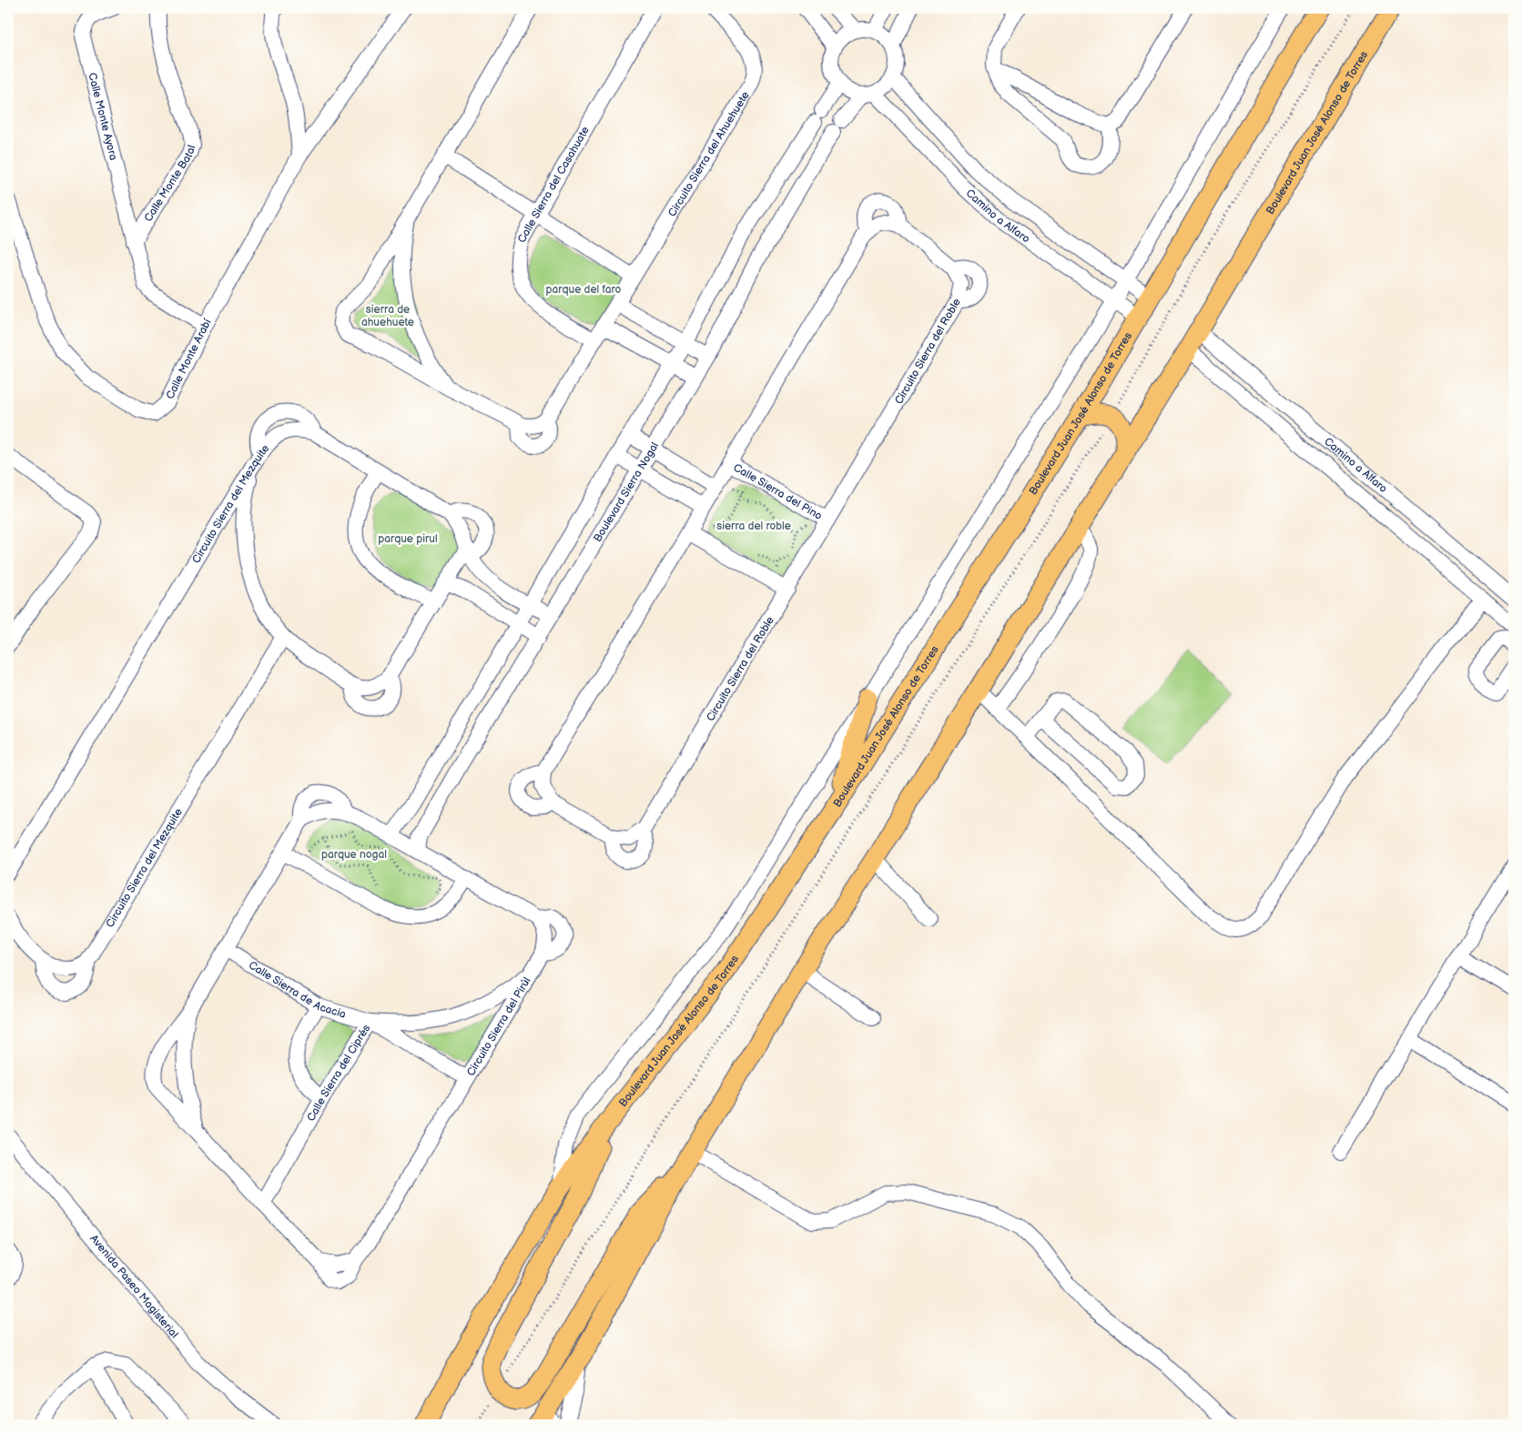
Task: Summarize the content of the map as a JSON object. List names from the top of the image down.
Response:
{
  "streets": {
    "main road": ["Boulevard Juan José Alonso de Torres"],
    "street": [
      "Calle Monte Ayora",
      "Circuito Sierra del Ahuehuete",
      "Calle Monte Batal",
      "Calle Sierra del Casahuate",
      "Camino a Alfaro",
      "Circuito Sierra del Roble",
      "Calle Monte Arabí",
      "Boulevard Sierra Nogal",
      "Calle Sierra del Pino",
      "Circuito Sierra del Mezquite",
      "Calle Sierra de Acacia",
      "Circuito Sierra del Pirúl",
      "Calle Sierra del Ciprés",
      "Avenida Paseo Magisterial"
    ]
  },
  "crossings": [
    ["Calle Monte Ayora", "Calle Monte Batal"],
    ["Boulevard Juan José Alonso de Torres", "Camino a Alfaro"],
    ["Circuito Sierra del Ahuehuete", "Calle Sierra del Casahuate"],
    ["Camino a Alfaro", "Boulevard Sierra Nogal"],
    ["Circuito Sierra del Roble", "Calle Sierra del Pino"],
    ["Boulevard Sierra Nogal", "Circuito Sierra del Mezquite"],
    ["Boulevard Sierra Nogal", "Circuito Sierra del Pirúl"],
    ["Calle Sierra de Acacia", "Circuito Sierra del Pirúl"],
    ["Calle Sierra de Acacia", "Calle Sierra del Ciprés"],
    ["Circuito Sierra del Pirúl", "Calle Sierra del Ciprés"]
  ],
  "parks": [
    "parque del faro",
    "sierra de ahuehuete",
    "sierra del roble",
    "parque pirul",
    "parque nogal"
  ]
}
